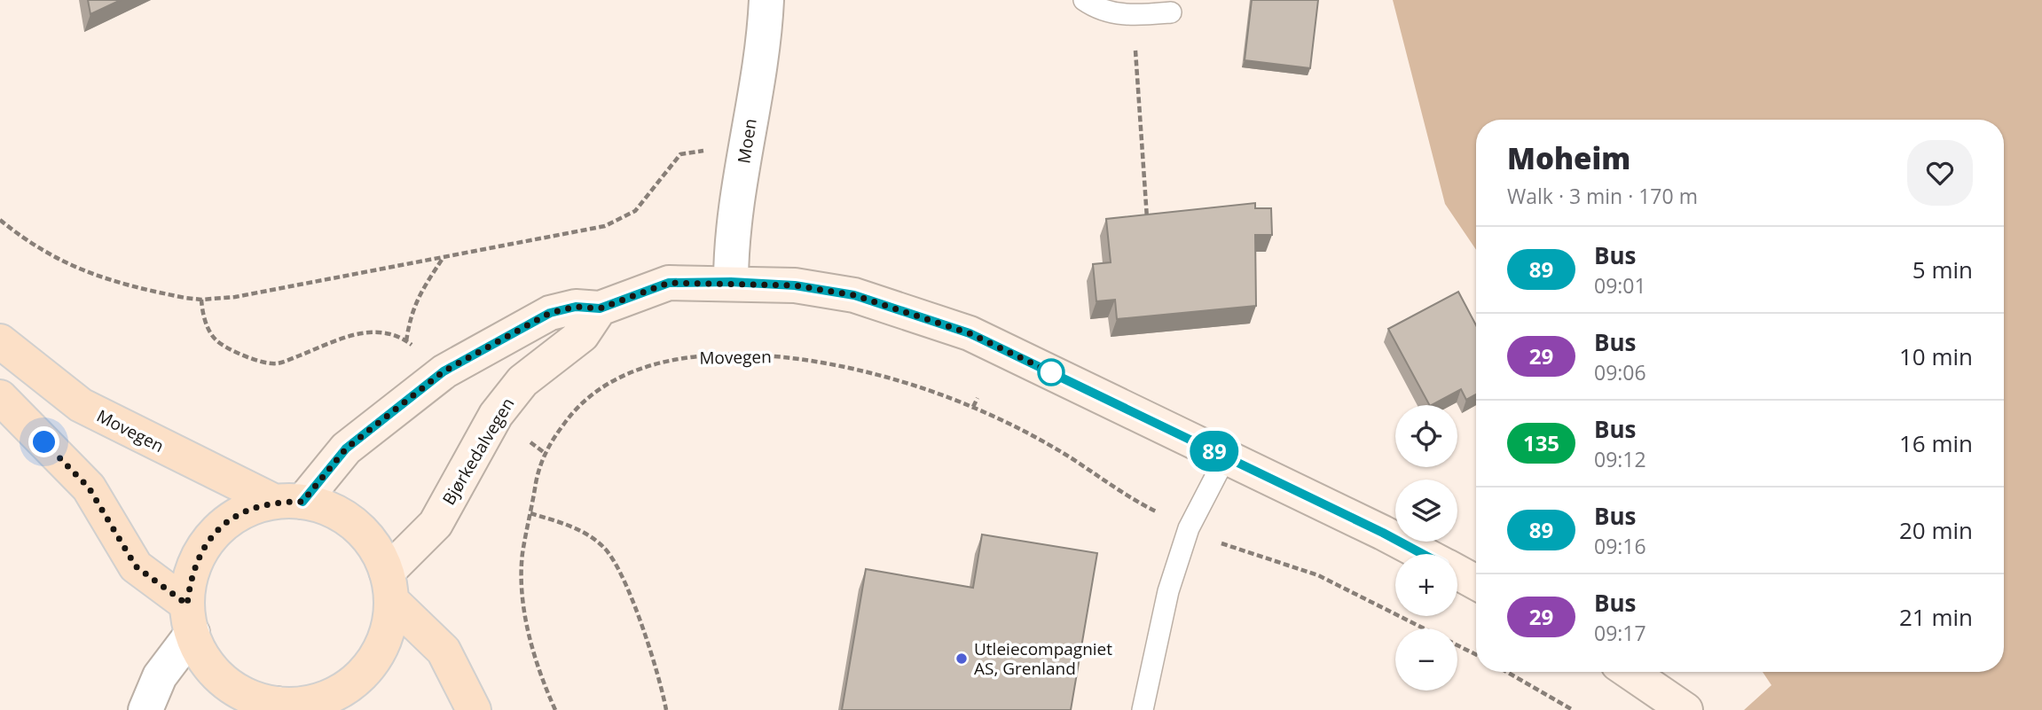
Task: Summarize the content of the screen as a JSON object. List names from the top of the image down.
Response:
{
  "streets": {
    "main road": ["Movegen", "Bjørkedalvegen"],
    "street": ["Moen"]
  },
  "crossings": [
    ["Movegen", "Bjørkedalvegen"]
  ],
  "places": ["Utleiecompagniet AS, Grenland"],
  "lines": ["bus line 89"],
  "page": {
    "on_map": "89",
    "heading": ["Moheim", "Walk · 3 min · 170 m"],
    "list": [
      {
        "mark": "89",
        "name": "Bus",
        "note": "09:01",
        "value": "5 min"
      },
      {
        "mark": "29",
        "name": "Bus",
        "note": "09:06",
        "value": "10 min"
      },
      {
        "mark": "135",
        "name": "Bus",
        "note": "09:12",
        "value": "16 min"
      },
      {
        "mark": "89",
        "name": "Bus",
        "note": "09:16",
        "value": "20 min"
      },
      {
        "mark": "29",
        "name": "Bus",
        "note": "09:17",
        "value": "21 min"
      }
    ],
    "map_buttons": ["+", "−"]
  }
}
